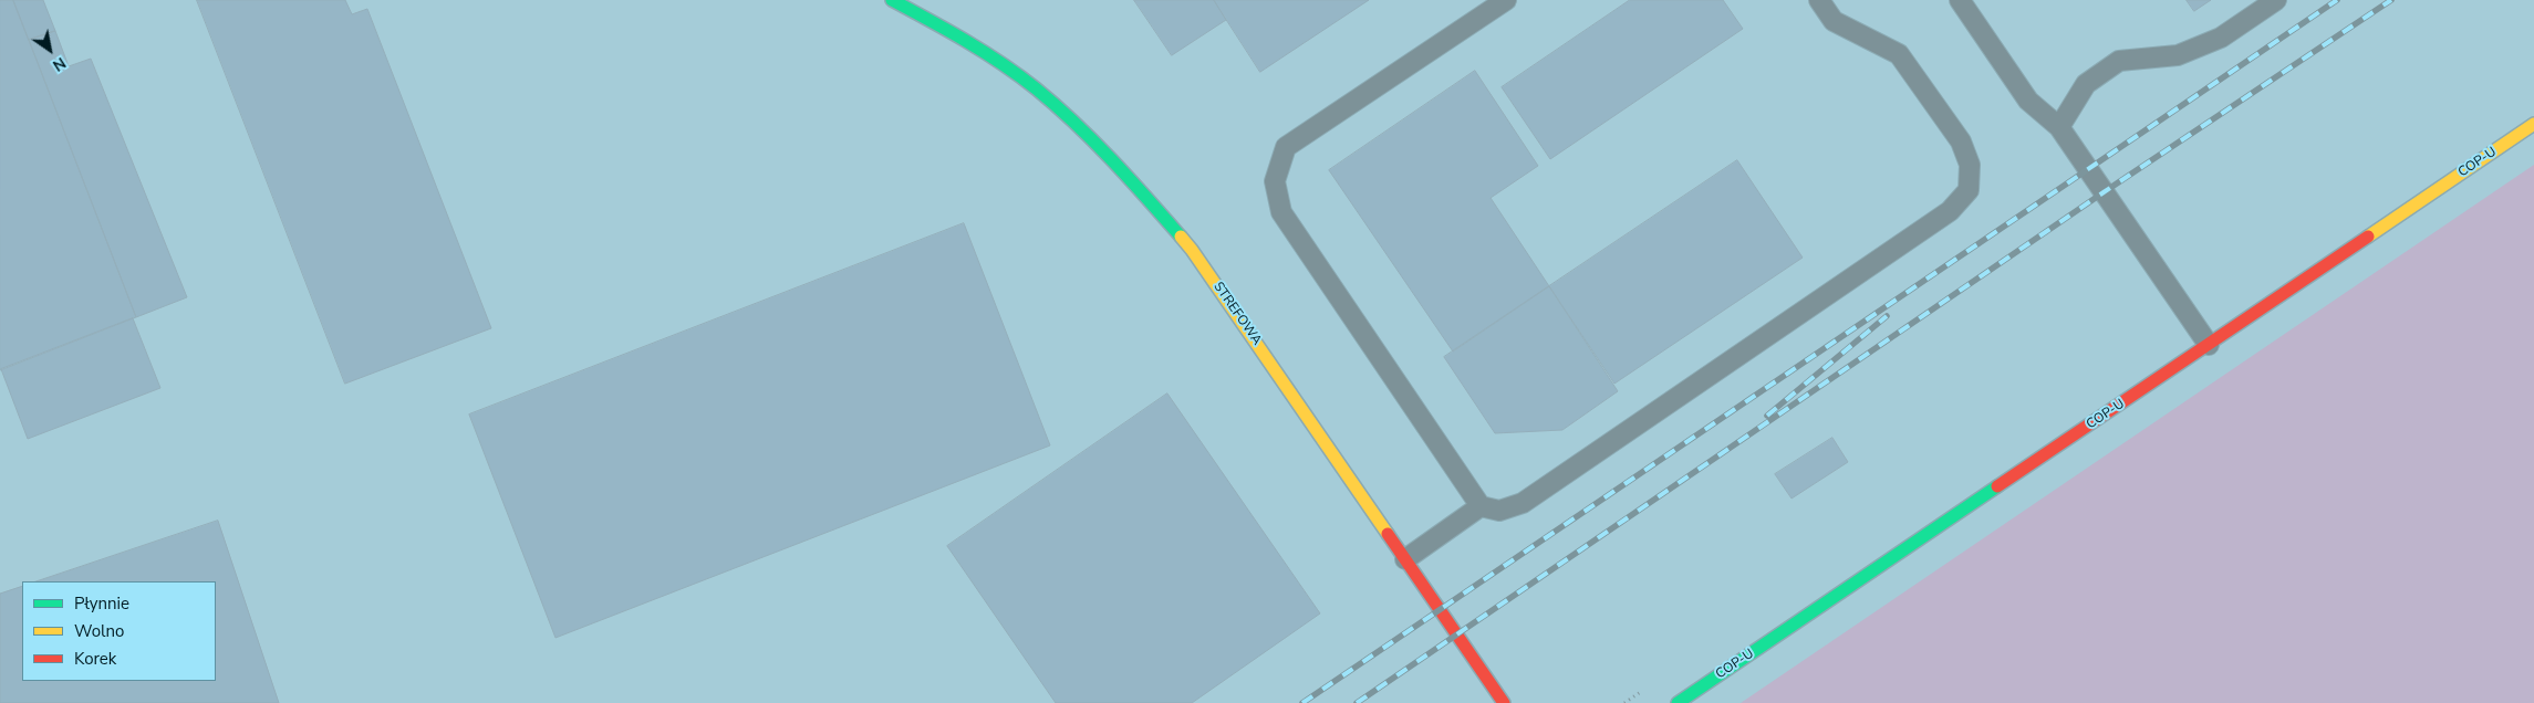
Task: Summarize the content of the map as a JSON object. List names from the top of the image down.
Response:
{
  "streets": {
    "main road": ["COP-U", "STREFOWA"]
  },
  "legend": ["Płynnie", "Wolno", "Korek"],
  "north": "bottom right"
}
